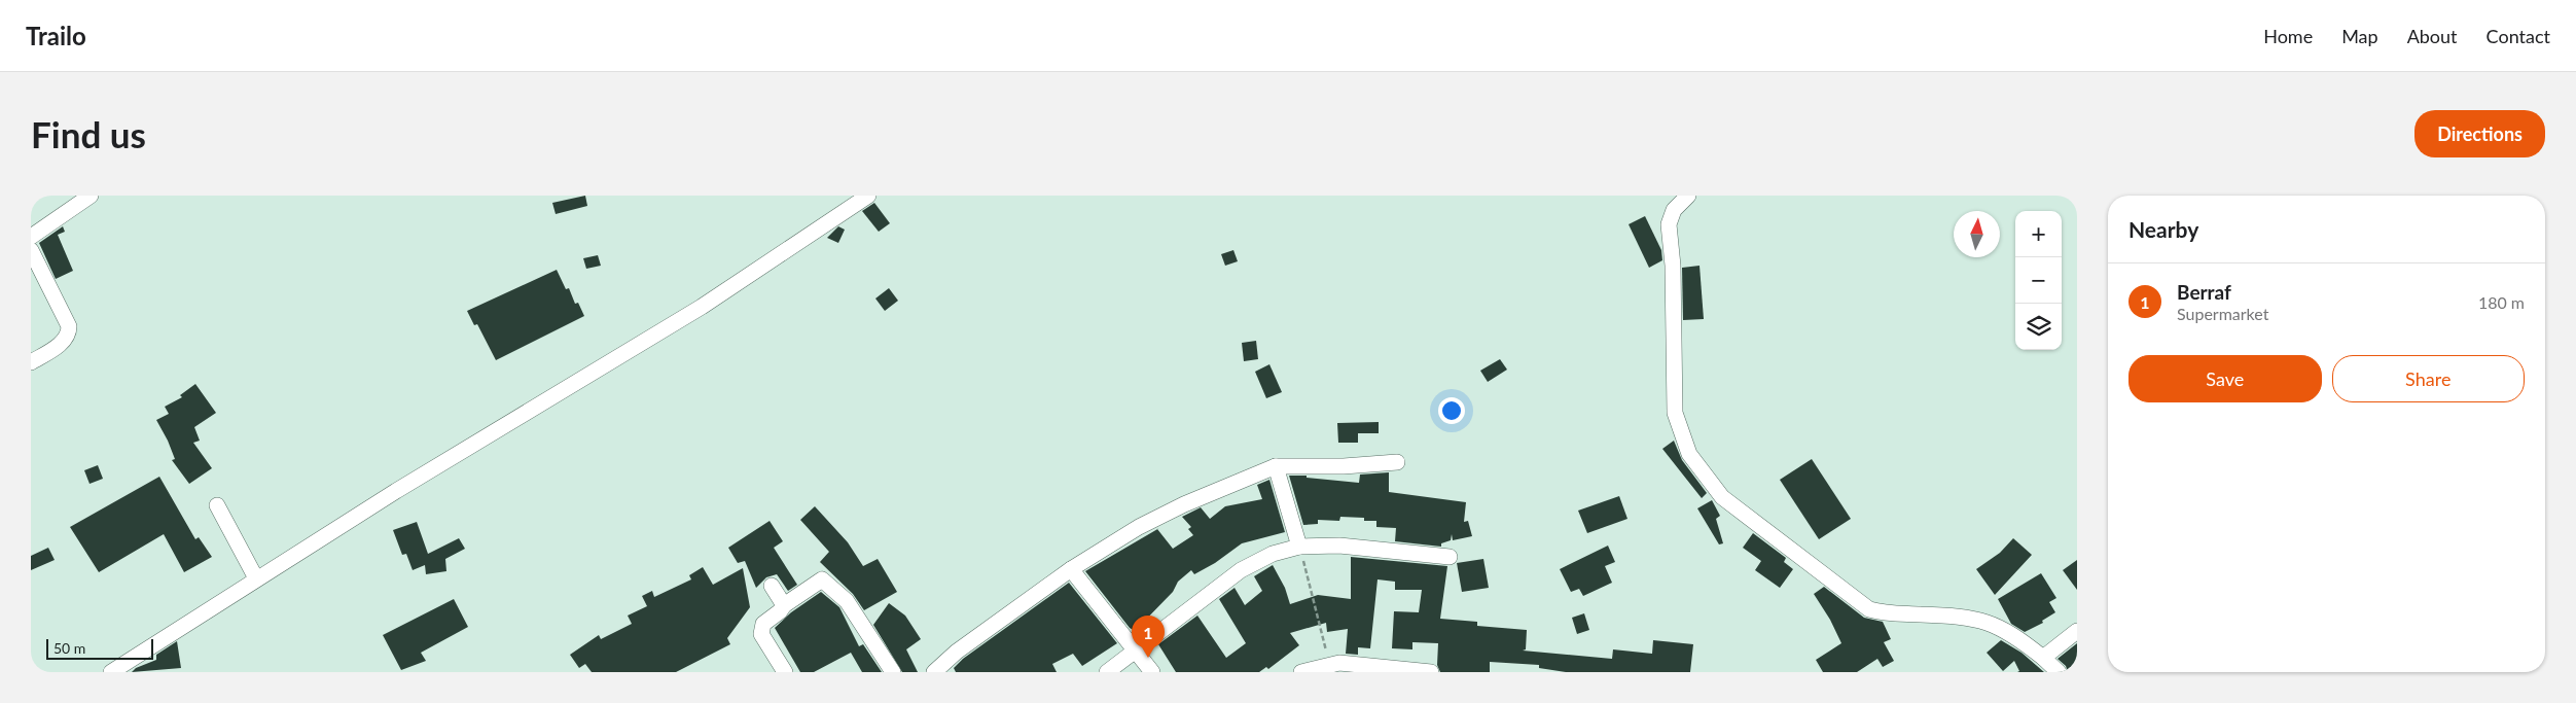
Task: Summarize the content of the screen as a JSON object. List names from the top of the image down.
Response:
{
  "scale_bar": "50 m",
  "north": "top",
  "page": {
    "header": "Trailo",
    "nav": [
      "Home",
      "Map",
      "About",
      "Contact"
    ],
    "buttons": [
      "Directions",
      ["Save", "Share"]
    ],
    "title": "Find us",
    "heading": "Nearby",
    "map_buttons": ["+", "−"],
    "list": [
      {
        "mark": "1",
        "name": "Berraf",
        "note": "Supermarket",
        "value": "180 m"
      }
    ],
    "pins": "1",
    "scale": "50 m"
  }
}
